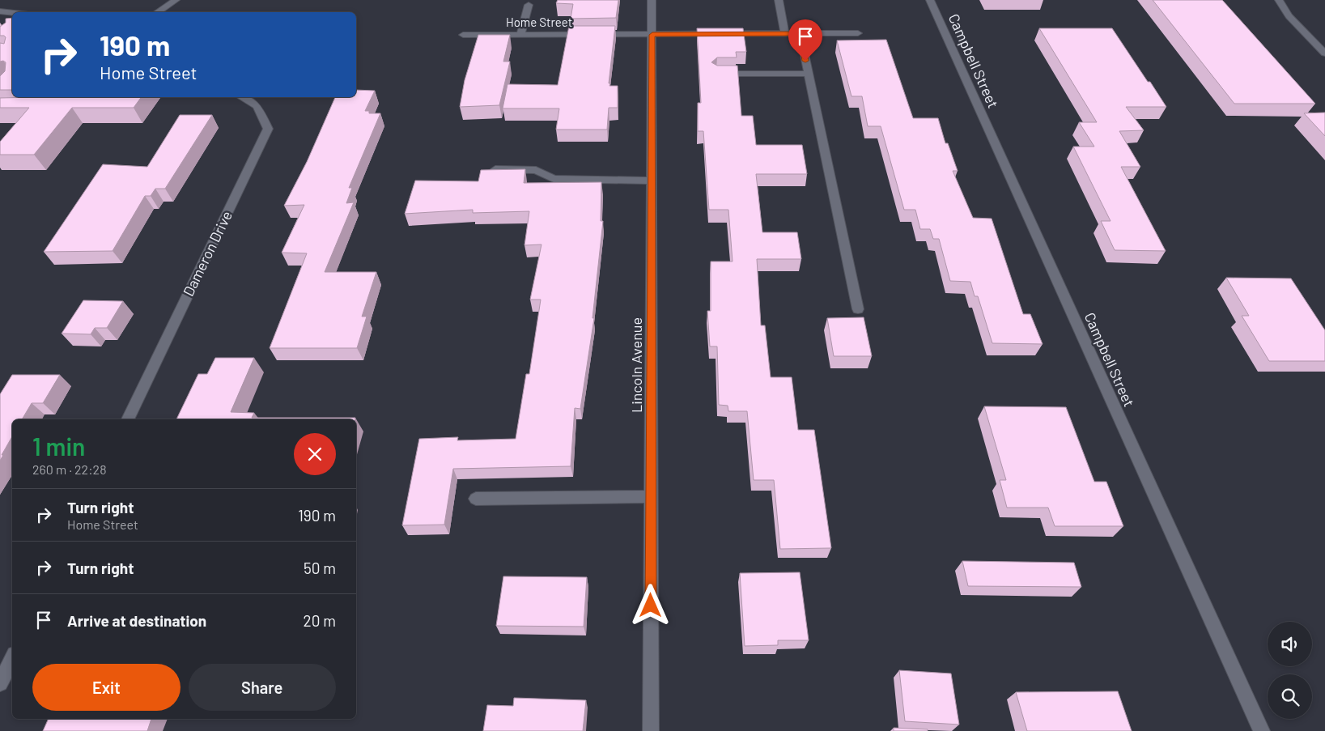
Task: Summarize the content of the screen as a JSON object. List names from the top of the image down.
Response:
{
  "streets": {
    "street": [
      "Home Street",
      "Campbell Street",
      "Dameron Drive",
      "Lincoln Avenue"
    ]
  },
  "crossings": [
    ["Home Street", "Lincoln Avenue"]
  ],
  "page": {
    "turn": ["190 m", "Home Street"],
    "heading": ["1 min", "260 m · 22:28"],
    "list": [
      {
        "name": "Turn right",
        "note": "Home Street",
        "value": "190 m"
      },
      {
        "name": "Turn right",
        "value": "50 m"
      },
      {
        "name": "Arrive at destination",
        "value": "20 m"
      }
    ],
    "buttons": ["Exit", "Share"]
  }
}
